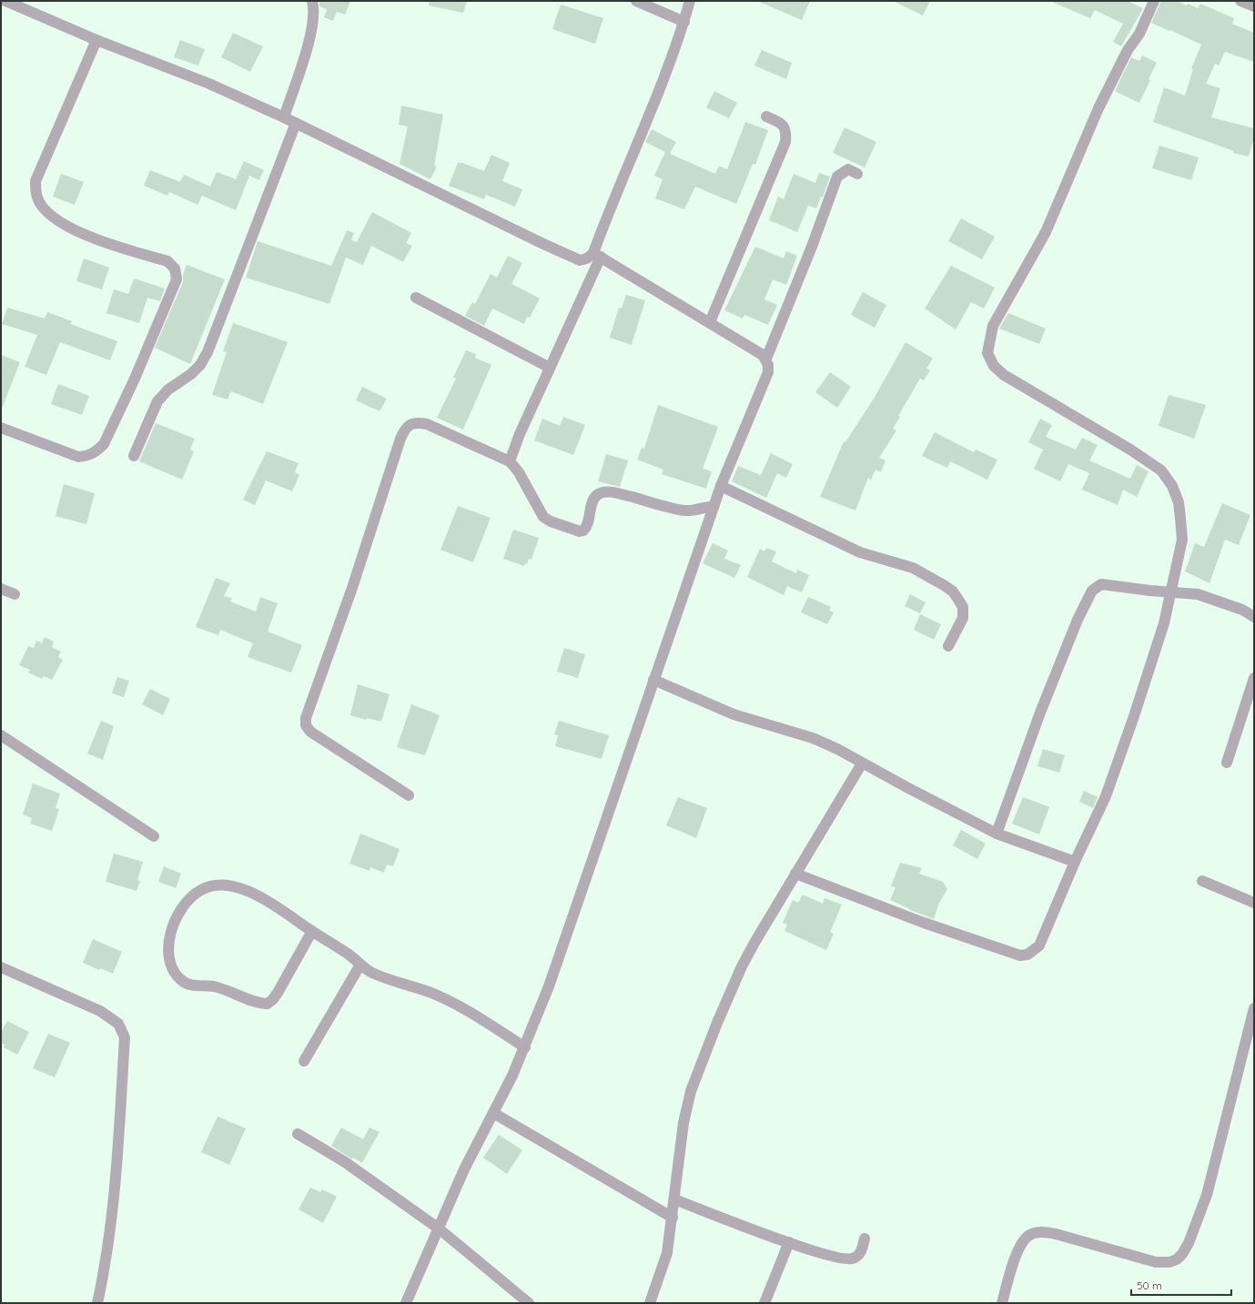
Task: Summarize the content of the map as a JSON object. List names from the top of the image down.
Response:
{
  "scale_bar": "50 m"
}
